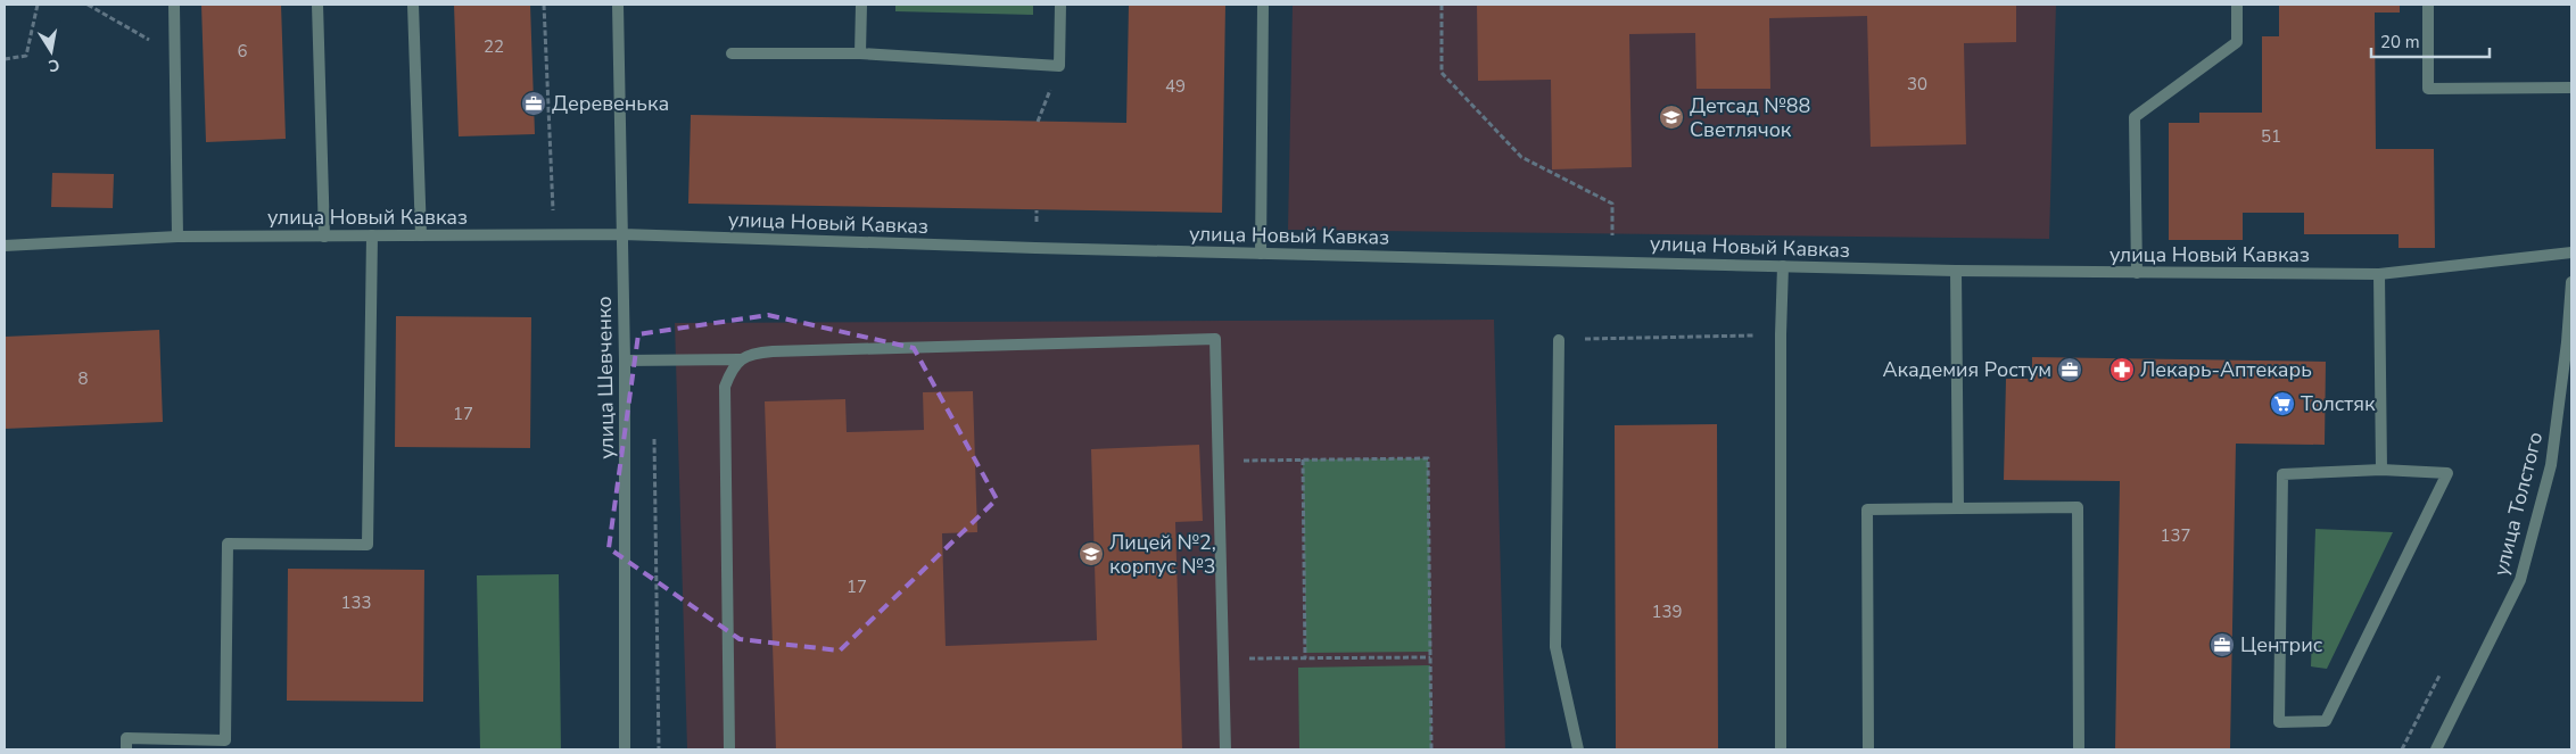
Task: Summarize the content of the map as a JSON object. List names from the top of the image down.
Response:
{
  "streets": {
    "street": ["улица Новый Кавказ", "улица Шевченко", "улица Толстого"]
  },
  "crossings": [
    ["улица Новый Кавказ", "улица Шевченко"]
  ],
  "places": {
    "office": ["Деревенька", "Академия Ростум", "Центрис"],
    "school or university": ["Детсад №88 Светлячок", "Лицей №2, корпус №3"],
    "pharmacy": ["Лекарь-Аптекарь"],
    "supermarket": ["Толстяк"]
  },
  "house_numbers": [
    "22",
    "6",
    "30",
    "49",
    "51",
    "8",
    "17",
    "137",
    "17",
    "133",
    "139"
  ],
  "scale_bar": "20 m",
  "north": "bottom"
}
